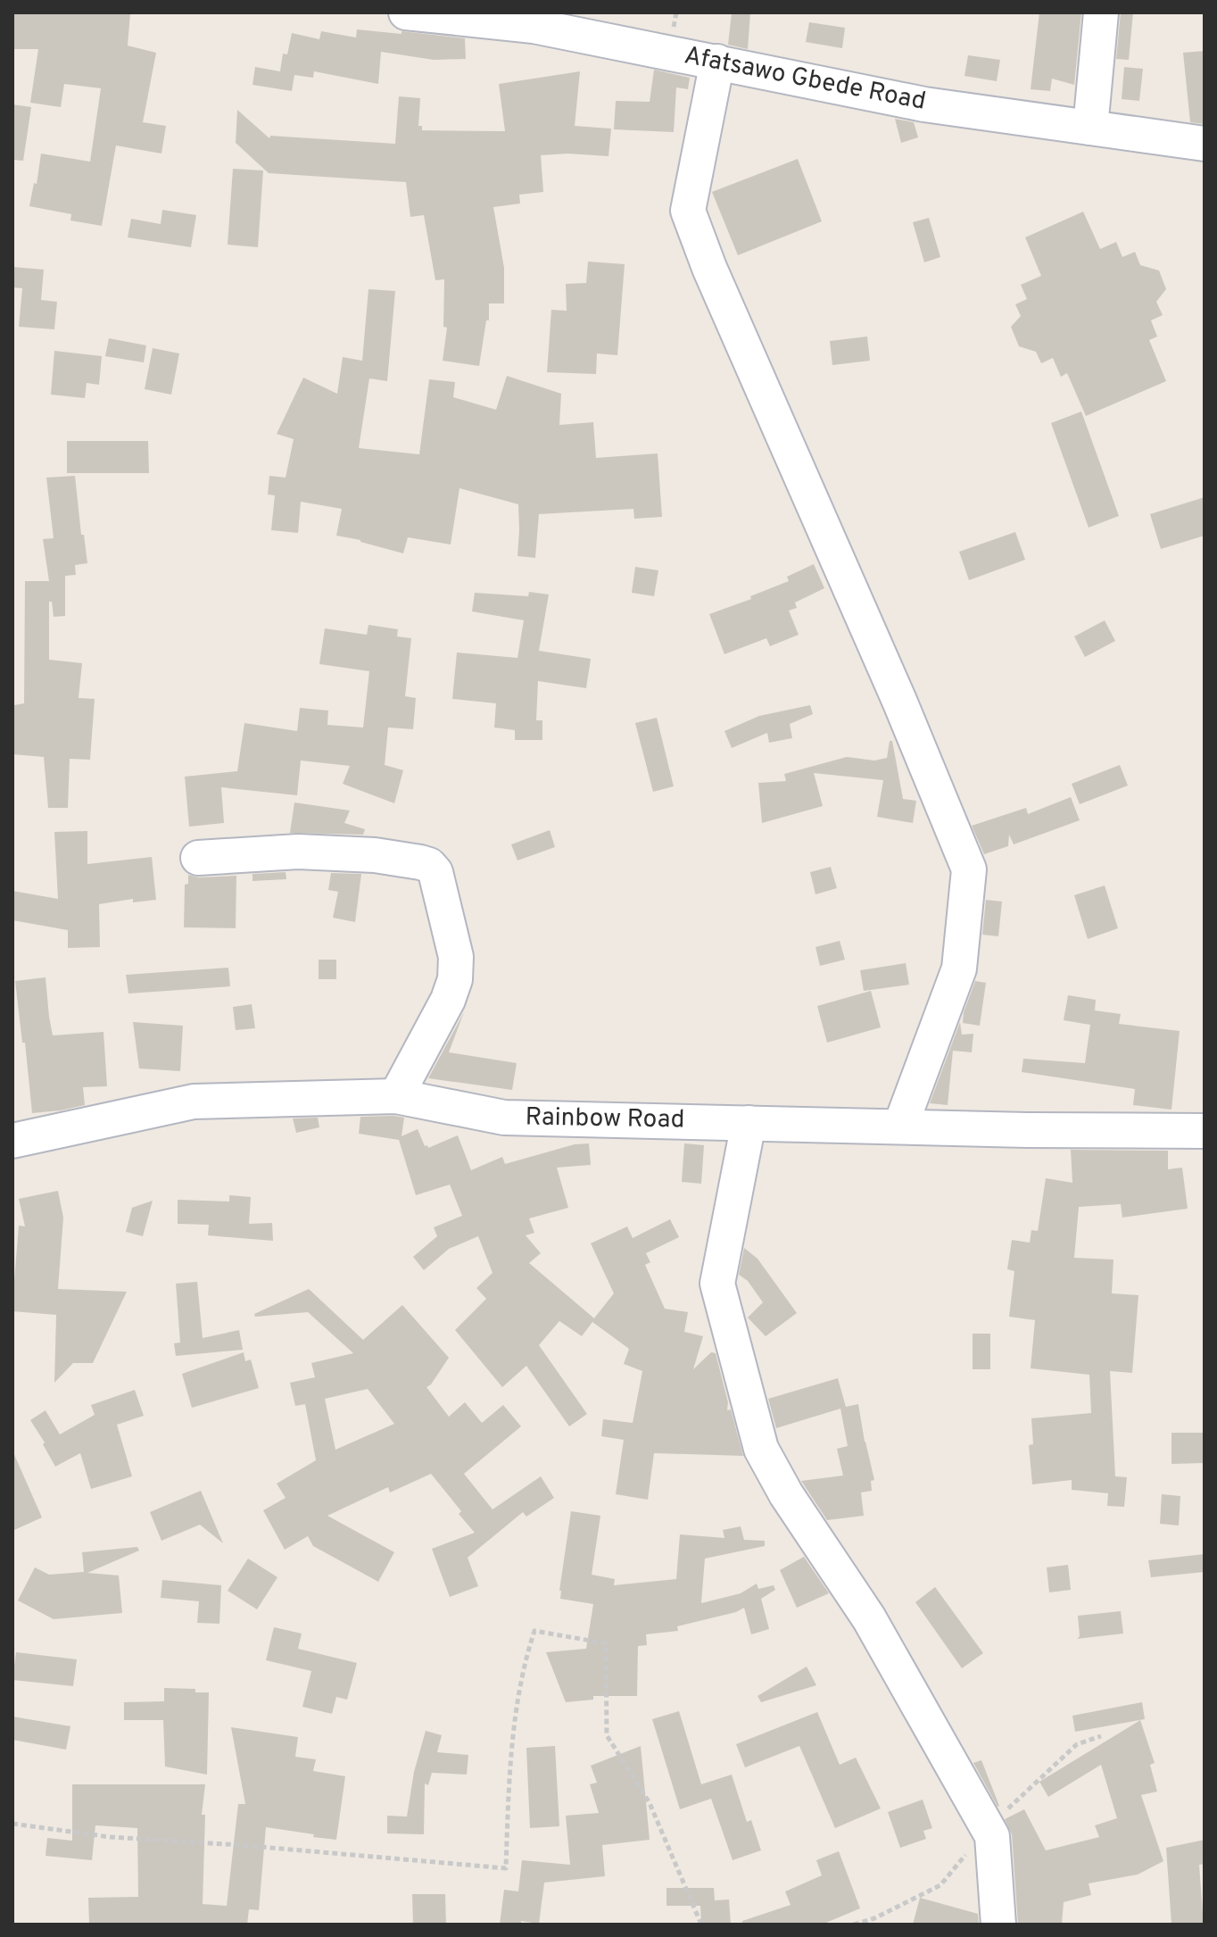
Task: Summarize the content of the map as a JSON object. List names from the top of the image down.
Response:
{
  "streets": {
    "street": ["Afatsawo Gbede Road", "Rainbow Road"]
  }
}
